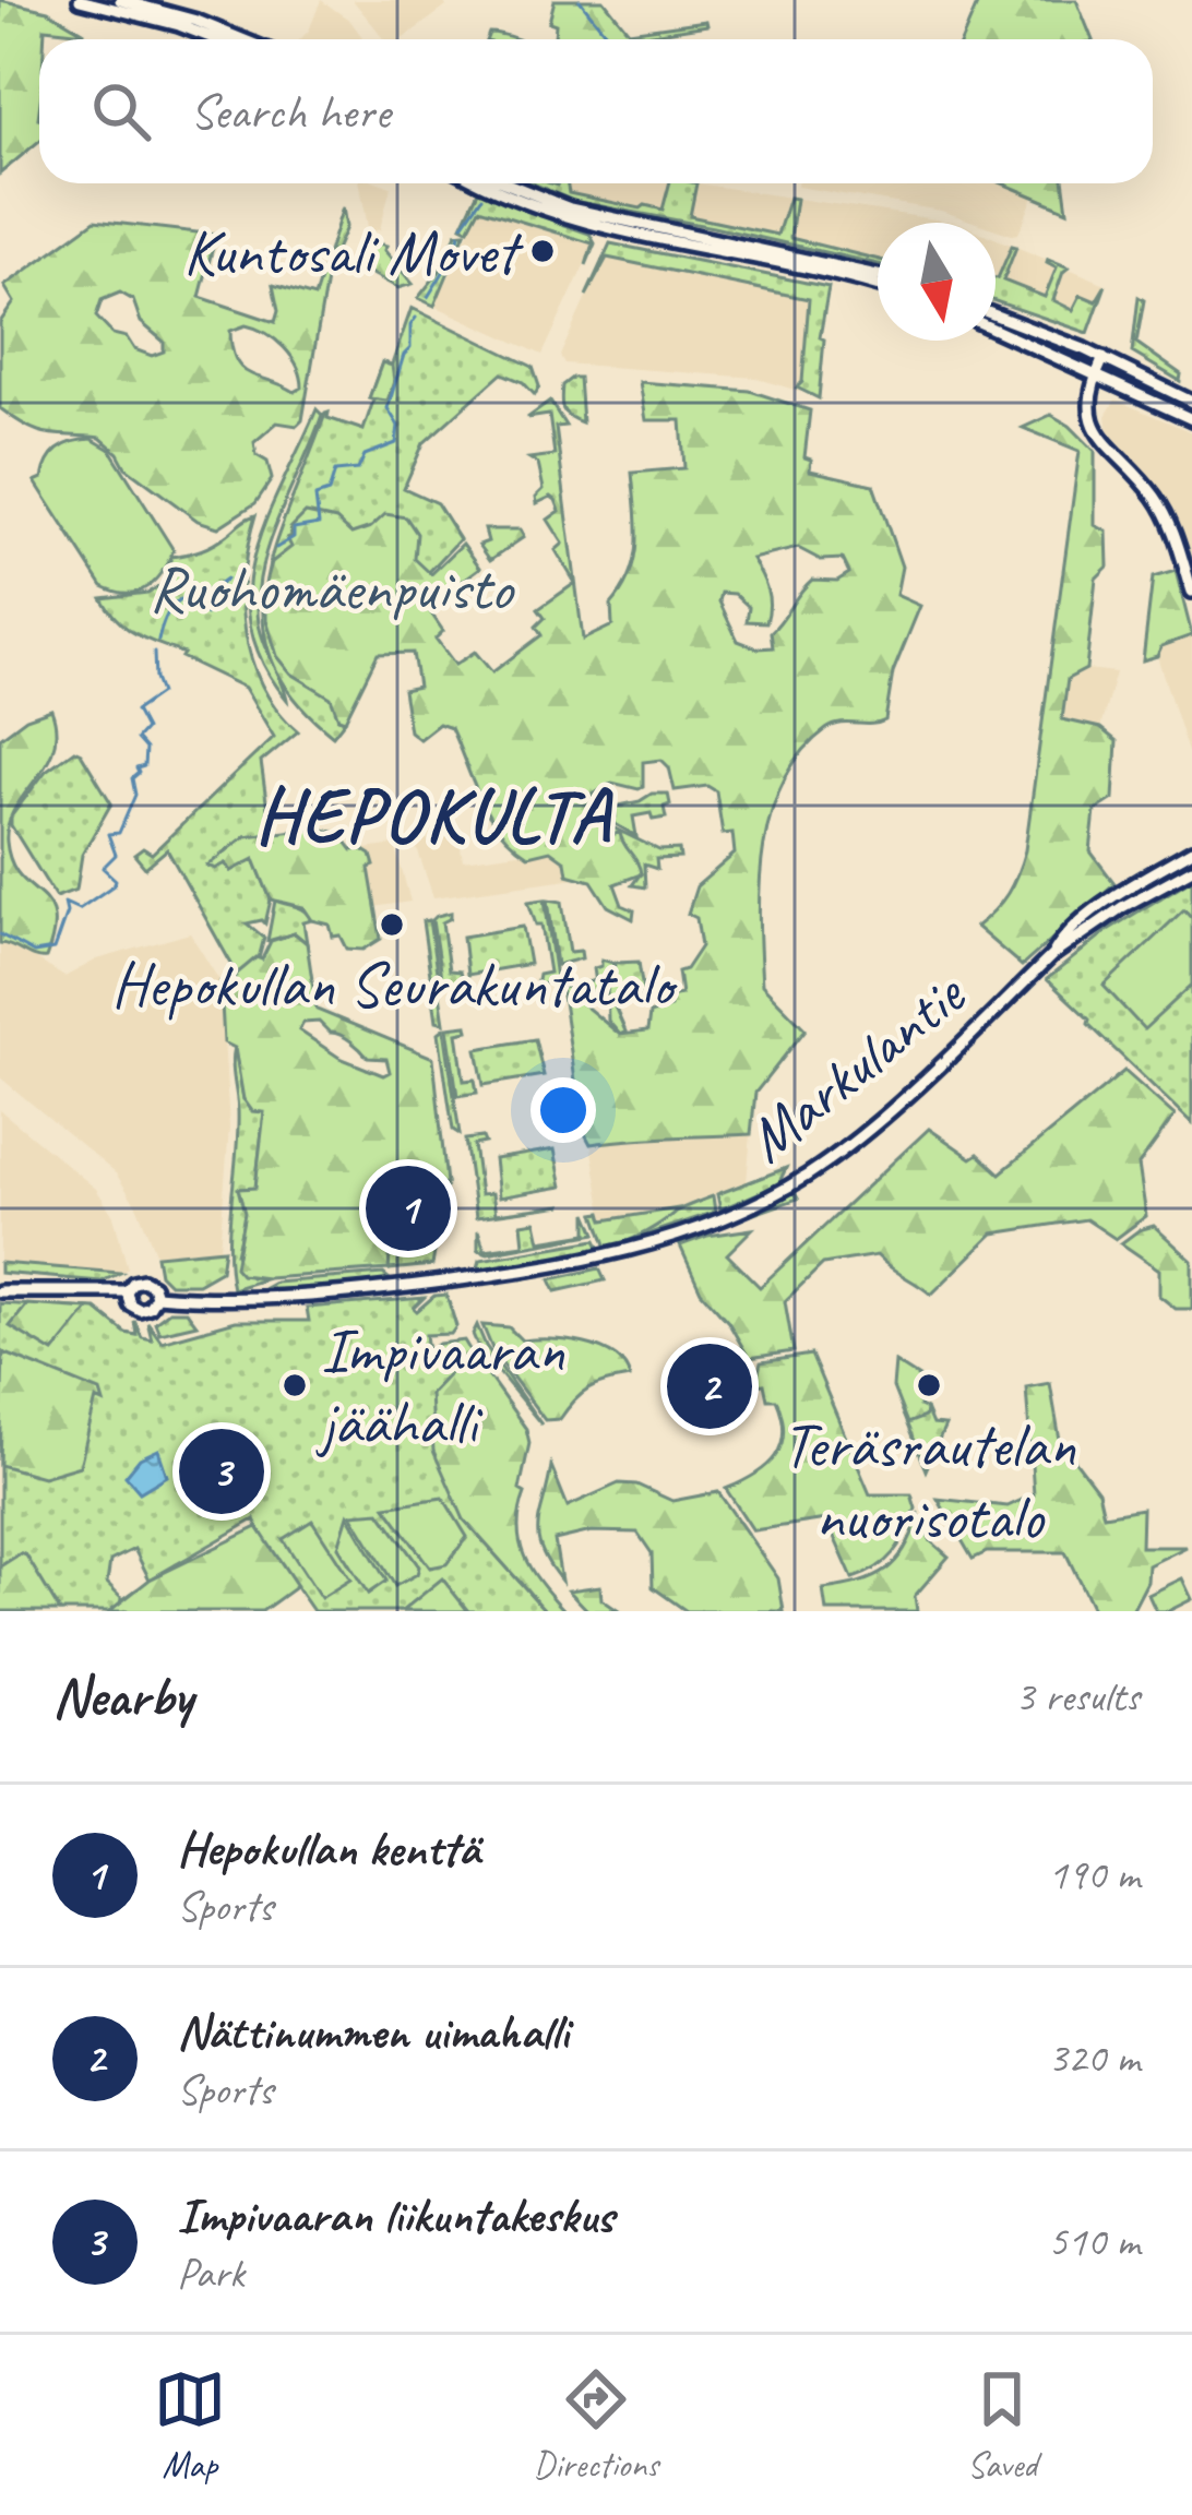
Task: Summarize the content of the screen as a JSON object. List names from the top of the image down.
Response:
{
  "streets": {
    "main road": ["Markulantie"]
  },
  "districts": ["HEPOKULTA"],
  "parks": ["Ruohomäenpuisto"],
  "places": [
    "Kuntosali Movet",
    "Hepokullan Seurakuntatalo",
    "Impivaaran jäähalli",
    "Teräsrautelan nuorisotalo"
  ],
  "north": "bottom",
  "page": {
    "search": "Search here",
    "pins": ["1", "2", "3"],
    "heading": ["Nearby", "3 results"],
    "list": [
      {
        "mark": "1",
        "name": "Hepokullan kenttä",
        "note": "Sports",
        "value": "190 m"
      },
      {
        "mark": "2",
        "name": "Nättinummen uimahalli",
        "note": "Sports",
        "value": "320 m"
      },
      {
        "mark": "3",
        "name": "Impivaaran liikuntakeskus",
        "note": "Park",
        "value": "510 m"
      }
    ],
    "nav": ["Map", "Directions", "Saved"]
  }
}
